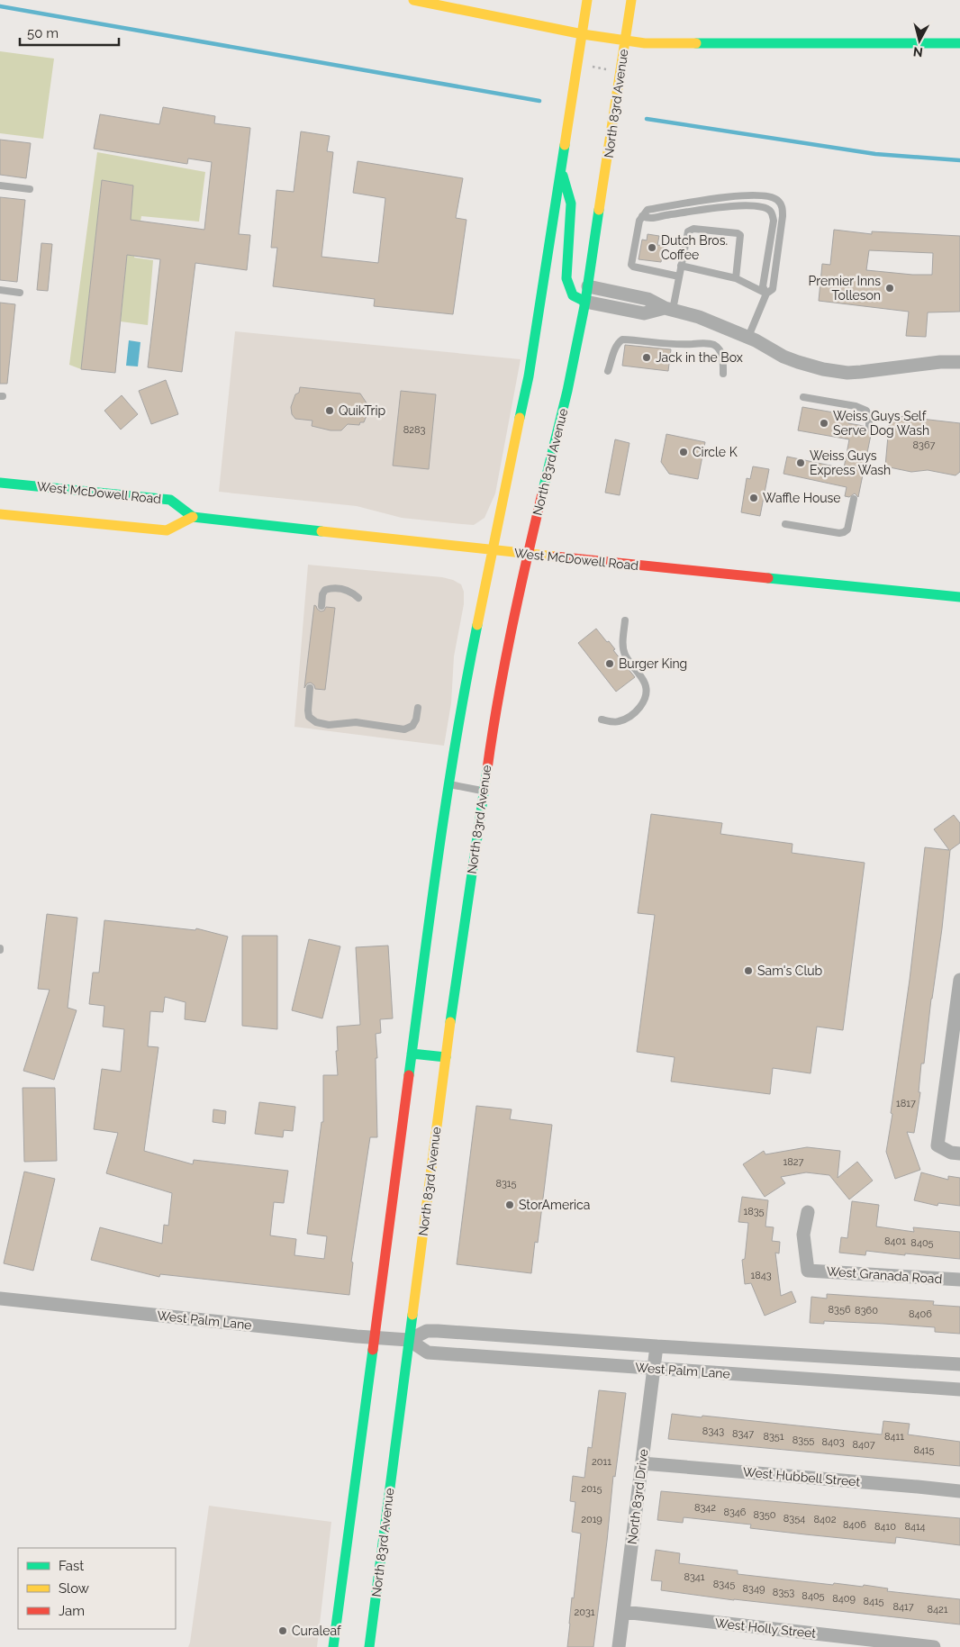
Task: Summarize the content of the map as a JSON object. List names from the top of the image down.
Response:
{
  "streets": {
    "main road": ["North 83rd Avenue", "West McDowell Road"],
    "street": [
      "West Granada Road",
      "West Palm Lane",
      "West Hubbell Street",
      "North 83rd Drive",
      "West Holly Street"
    ]
  },
  "crossings": [
    ["North 83rd Avenue", "West McDowell Road"],
    ["North 83rd Avenue", "West Palm Lane"],
    ["West Palm Lane", "North 83rd Drive"],
    ["West Hubbell Street", "North 83rd Drive"],
    ["North 83rd Drive", "West Holly Street"]
  ],
  "places": [
    "Dutch Bros. Coffee",
    "Premier Inns Tolleson",
    "Jack in the Box",
    "QuikTrip",
    "Weiss Guys Self Serve Dog Wash",
    "Circle K",
    "Weiss Guys Express Wash",
    "Waffle House",
    "Burger King",
    "Sam's Club",
    "StorAmerica",
    "Curaleaf"
  ],
  "house_numbers": [
    "8283",
    "8367",
    "1817",
    "1827",
    "8315",
    "1835",
    "8401",
    "8405",
    "1843",
    "8356",
    "8360",
    "8406",
    "8343",
    "8347",
    "8351",
    "8411",
    "8355",
    "8403",
    "8407",
    "8415",
    "2011",
    "2015",
    "8342",
    "8346",
    "8350",
    "8354",
    "2019",
    "8402",
    "8406",
    "8410",
    "8414",
    "8341",
    "8345",
    "8349",
    "8353",
    "8405",
    "8409",
    "8415",
    "8417",
    "8421",
    "2031"
  ],
  "legend": ["Fast", "Slow", "Jam"],
  "scale_bar": "50 m",
  "north": "bottom"
}
